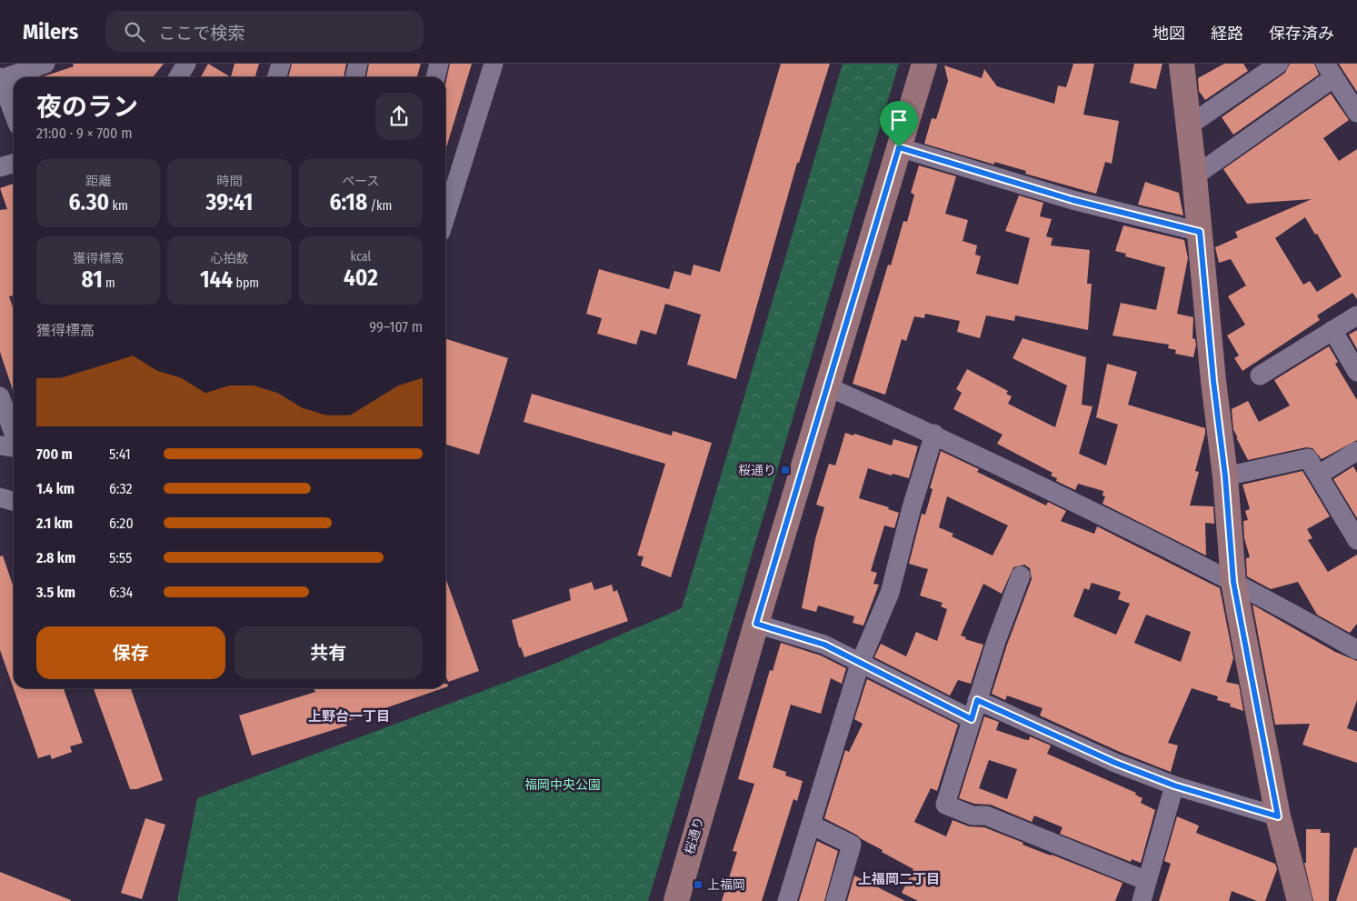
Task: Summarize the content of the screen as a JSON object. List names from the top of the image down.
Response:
{
  "streets": {
    "street": ["桜通り"]
  },
  "districts": ["上野台一丁目", "上福岡二丁目"],
  "parks": ["福岡中央公園"],
  "places": {
    "transit": ["桜通り", "上福岡"]
  },
  "page": {
    "header": "Milers",
    "search": "ここで検索",
    "nav": ["地図", "経路", "保存済み"],
    "heading": ["夜のラン", "21:00 · 9 × 700 m"],
    "stats": [
      ["距離", "6.30 km"],
      ["時間", "39:41"],
      ["ペース", "6:18 /km"],
      ["獲得標高", "81 m"],
      ["心拍数", "144 bpm"],
      ["kcal", "402"]
    ],
    "chart": ["獲得標高", "99–107 m"],
    "list": [
      {
        "name": "700 m",
        "note": "5:41"
      },
      {
        "name": "1.4 km",
        "note": "6:32"
      },
      {
        "name": "2.1 km",
        "note": "6:20"
      },
      {
        "name": "2.8 km",
        "note": "5:55"
      },
      {
        "name": "3.5 km",
        "note": "6:34"
      }
    ],
    "buttons": ["保存", "共有"]
  }
}
